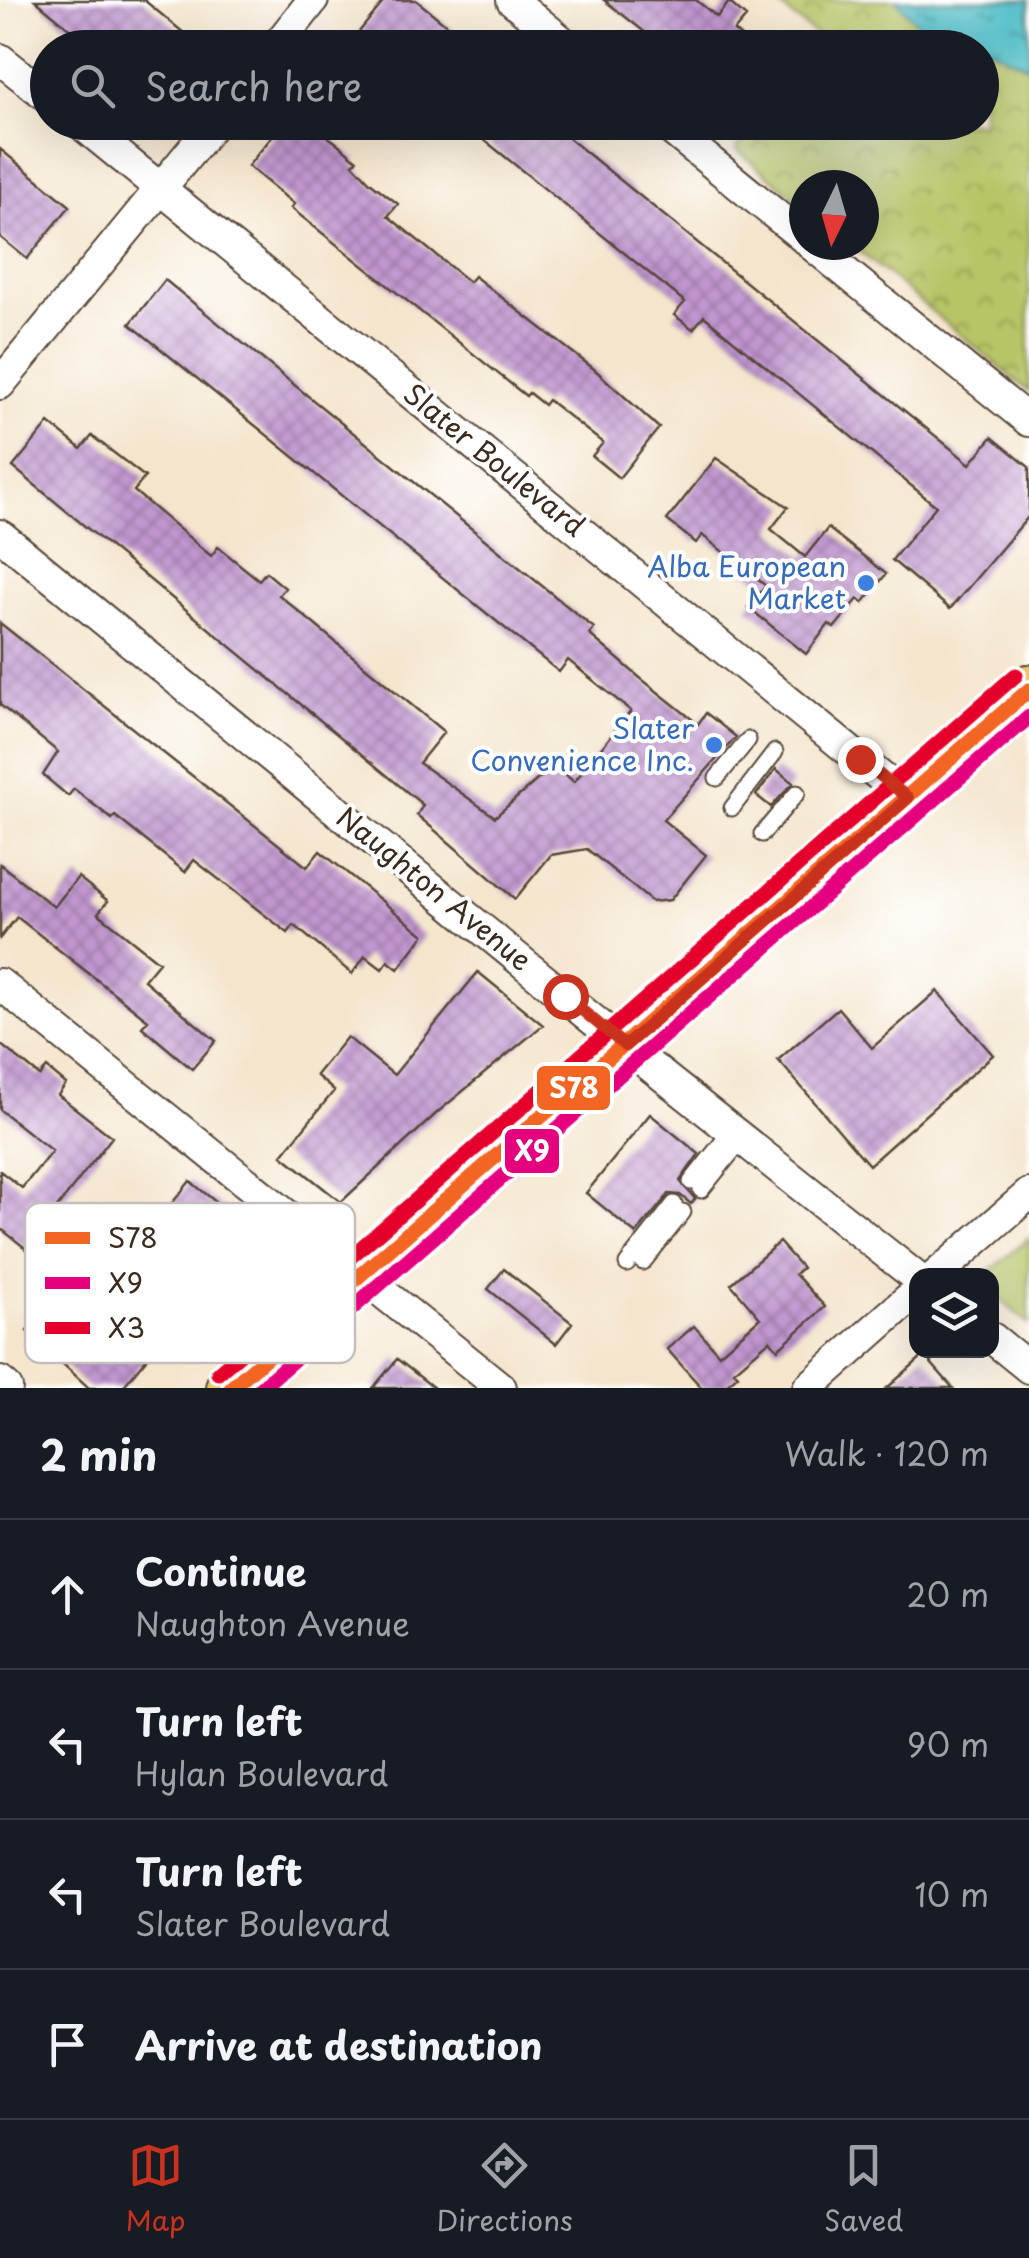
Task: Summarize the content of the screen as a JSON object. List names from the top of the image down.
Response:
{
  "streets": {
    "street": ["Slater Boulevard", "Naughton Avenue"]
  },
  "places": ["Alba European Market", "Slater Convenience Inc."],
  "lines": ["transit line X3", "transit line S78", "transit line X9"],
  "legend": ["S78", "X9", "X3"],
  "north": "bottom",
  "page": {
    "search": "Search here",
    "heading": ["2 min", "Walk · 120 m"],
    "list": [
      ["Continue", "Naughton Avenue", "20 m"],
      ["Turn left", "Hylan Boulevard", "90 m"],
      ["Turn left", "Slater Boulevard", "10 m"],
      "Arrive at destination"
    ],
    "nav": ["Map", "Directions", "Saved"]
  }
}
